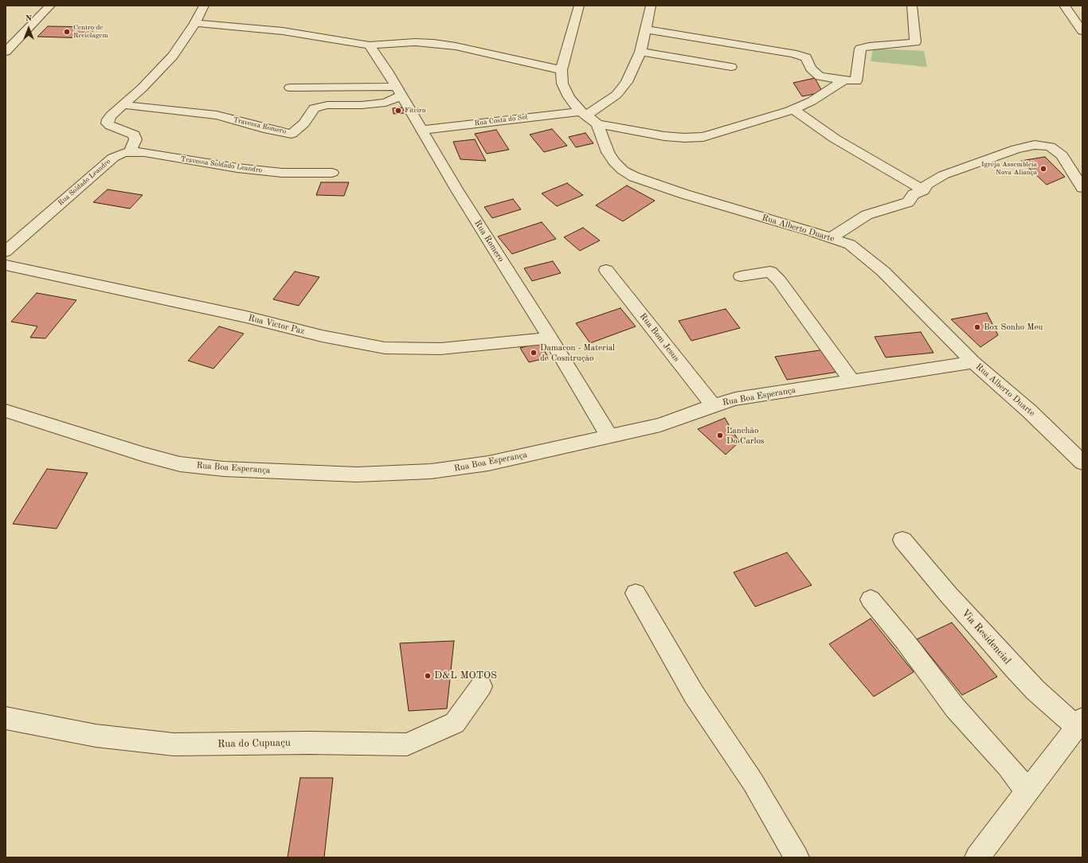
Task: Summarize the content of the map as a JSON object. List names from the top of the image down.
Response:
{
  "streets": {
    "street": [
      "Rua Costa do Sol",
      "Travessa Romero",
      "Travessa Soldado Leandro",
      "Rua Soldado Leandro",
      "Rua Alberto Duarte",
      "Rua Romero",
      "Rua Victor Paz",
      "Rua Bom Jesus",
      "Rua Boa Esperança",
      "Via Residencial",
      "Rua do Cupuaçu"
    ]
  },
  "crossings": [
    ["Rua Costa do Sol", "Rua Romero"],
    ["Travessa Romero", "Rua Romero"],
    ["Travessa Soldado Leandro", "Rua Soldado Leandro"],
    ["Rua Alberto Duarte", "Rua Boa Esperança"],
    ["Rua Romero", "Rua Victor Paz"],
    ["Rua Romero", "Rua Boa Esperança"],
    ["Rua Bom Jesus", "Rua Boa Esperança"]
  ],
  "places": [
    "Centro de Reciclagem",
    "Fiteiro",
    "Igreja Assembleia Nova Aliança",
    "Box Sonho Meu",
    "Damacon - Material de Cosntrução",
    "Lanchão Do Carlos",
    "D&L MOTOS"
  ],
  "north": "top"
}
